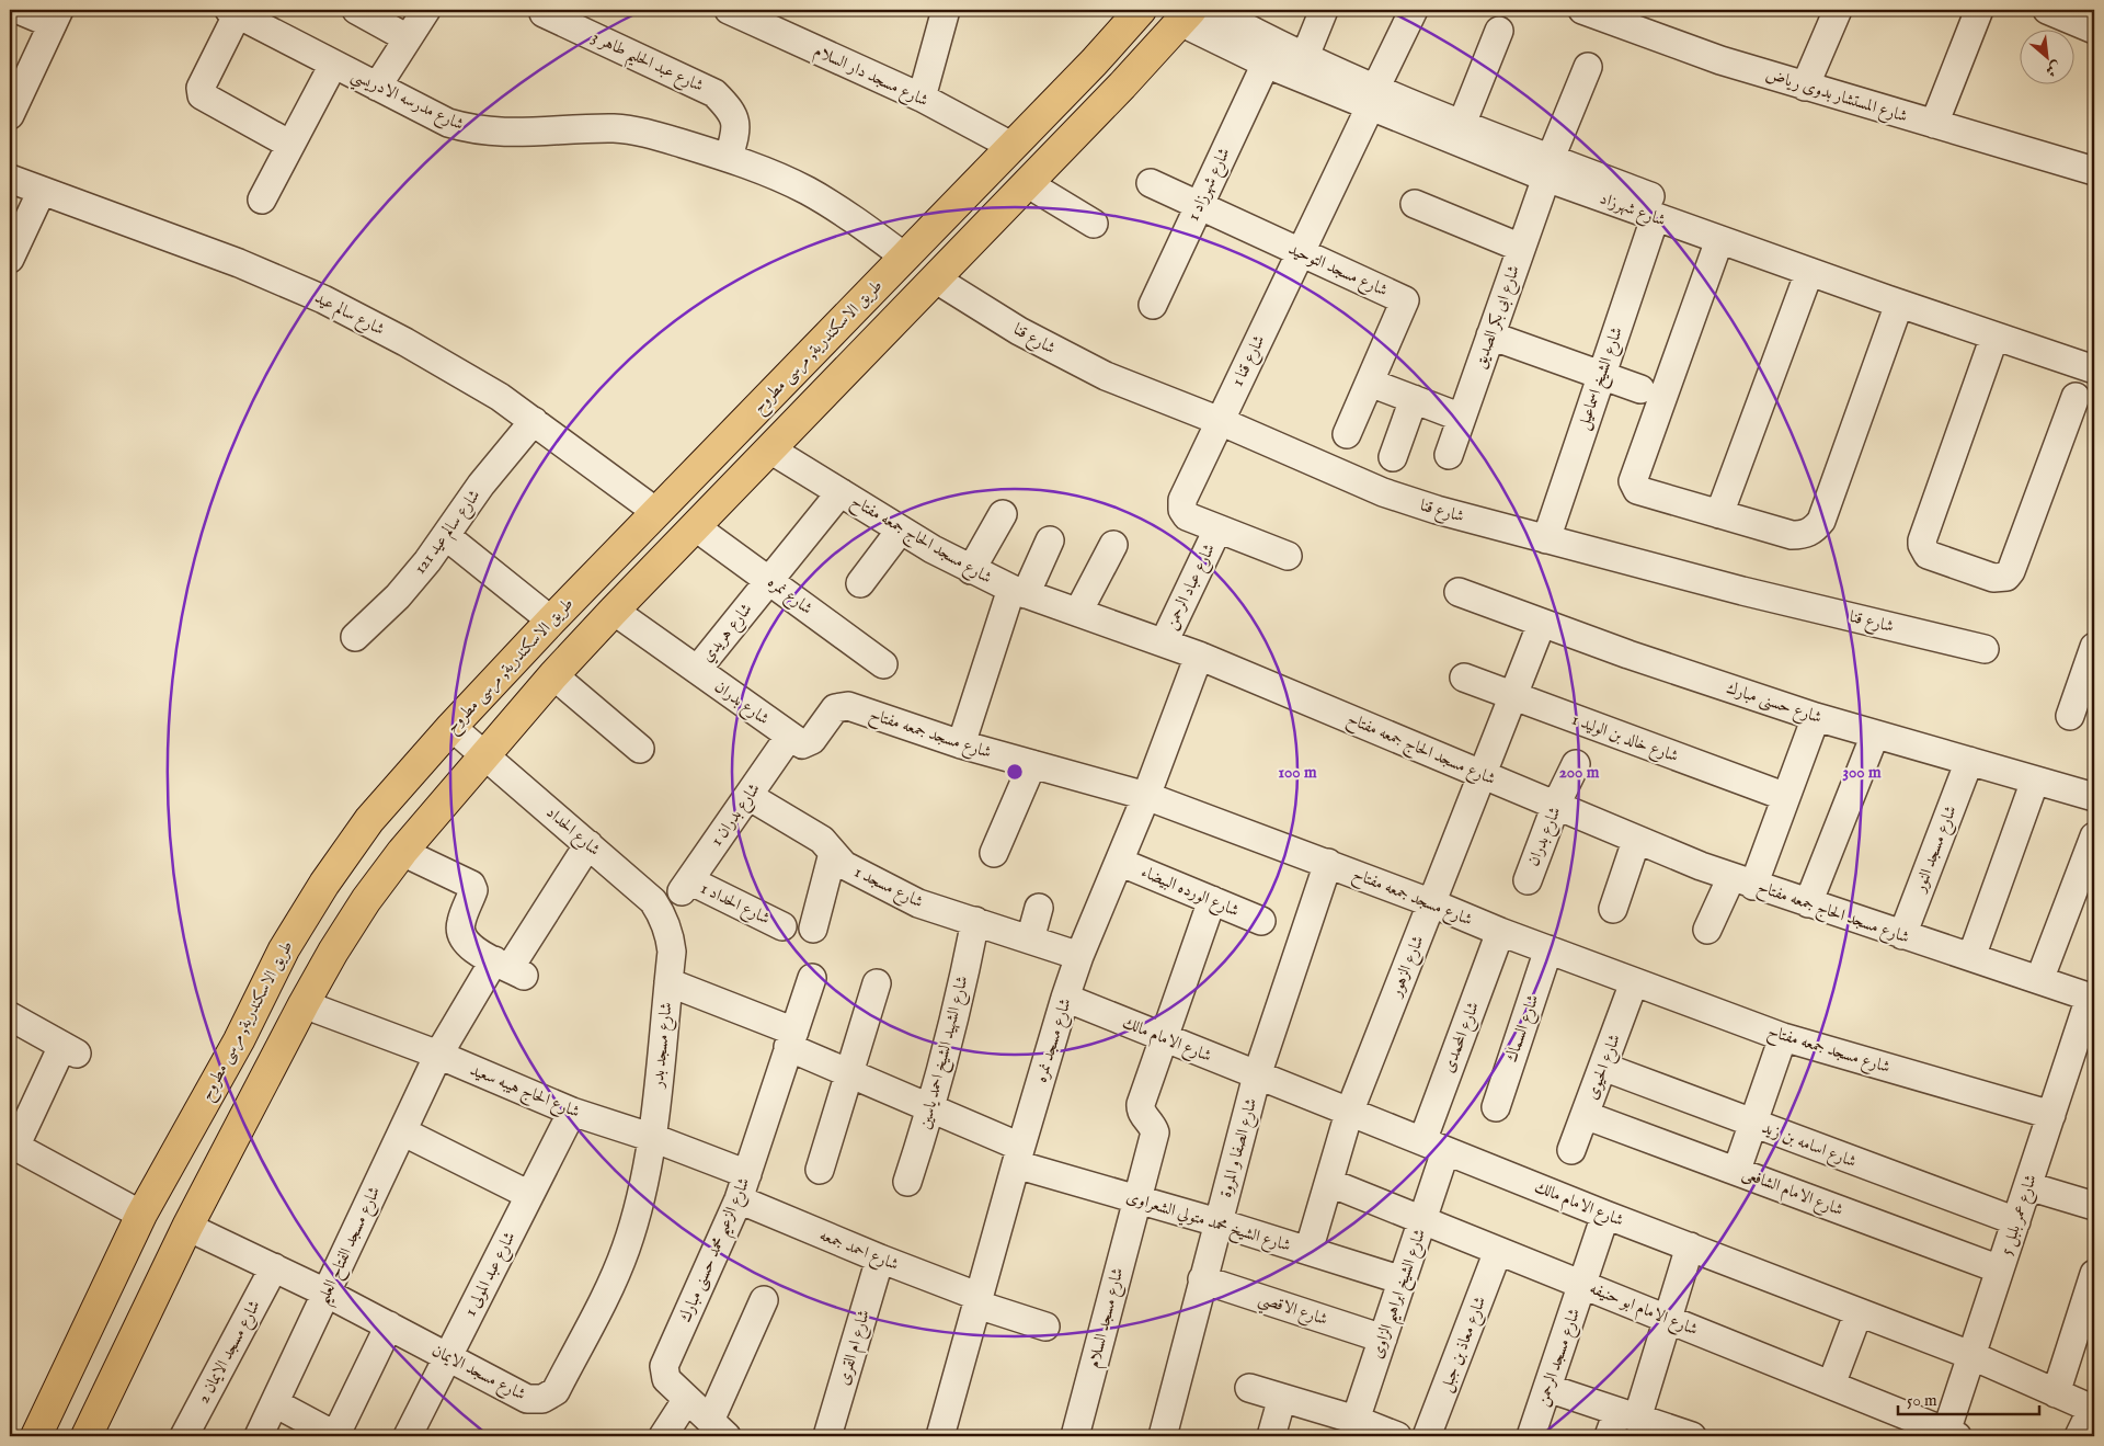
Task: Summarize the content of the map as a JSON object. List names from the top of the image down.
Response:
{
  "streets": {
    "main road": ["طريق الاسكندرية, مرسى مطروح"],
    "street": [
      "شارع عبد الحليم طاهر 3",
      "شارع مسجد دار السلام",
      "شارع المستشار بدوى رياض",
      "شارع مدرسه الادريسي",
      "شارع شهرزاد 1",
      "شارع شهرزاد",
      "شارع مسجد التوحيد",
      "شارع سالم عيد",
      "شارع ابى بكر الصديق",
      "شارع قنا",
      "شارع قنا 1",
      "شارع الشيخ اسماعيل",
      "شارع سالم عيد 121",
      "شارع مسجد الحاج جمعه مفتاح",
      "شارع عباد الرحمن",
      "شارع نمره",
      "شارع هريدي",
      "شارع بدران",
      "شارع حسنى مبارك",
      "شارع مسجد جمعه مفتاح",
      "شارع خالد بن الوليد 1",
      "شارع بدران 1",
      "شارع الحداد",
      "شارع مسجد النور",
      "شارع مسجد 1",
      "شارع الورده البيضاء",
      "شارع الحداد 1",
      "شارع الزهور",
      "شارع السماك",
      "شارع المحمدى",
      "شارع الامام مالك",
      "شارع مسجد نمره",
      "شارع مسجد بدر",
      "شارع الشهيد الشيخ احمد ياسين",
      "شارع الحيوى",
      "شارع الحاج هيبه سعيد",
      "شارع اسامه بن زيد",
      "شارع الصفا و المروة",
      "شارع الامام الشافعى",
      "شارع عمر بلبل 5",
      "شارع الشيخ محمد متولي الشعراوى",
      "شارع مسجد الفتاح العليم",
      "شارع الزعيم محمد حسنى مبارك",
      "شارع احمد جمعه",
      "شارع عبد المولى 1",
      "شارع الشيخ ابراهيم الزاوى",
      "شارع الاقصي",
      "شارع الامام ابو حنيفه",
      "شارع مسجد السلام",
      "شارع معاذ بن جبل",
      "شارع ام القرى",
      "شارع مسجد الايمان 2",
      "شارع مسجد الرحمن",
      "شارع مسجد الايمان"
    ]
  },
  "crossings": [
    ["شارع عبد الحليم طاهر 3", "شارع مدرسه الادريسي"],
    ["شارع مسجد دار السلام", "طريق الاسكندرية, مرسى مطروح"],
    ["شارع مدرسه الادريسي", "طريق الاسكندرية, مرسى مطروح"],
    ["شارع شهرزاد 1", "شارع شهرزاد"],
    ["شارع شهرزاد 1", "شارع مسجد التوحيد"],
    ["شارع شهرزاد", "شارع ابى بكر الصديق"],
    ["شارع شهرزاد", "شارع قنا 1"],
    ["شارع شهرزاد", "شارع الشيخ اسماعيل"],
    ["شارع مسجد التوحيد", "شارع قنا 1"],
    ["شارع سالم عيد", "طريق الاسكندرية, مرسى مطروح"],
    ["شارع سالم عيد", "شارع سالم عيد 121"],
    ["شارع قنا", "شارع قنا 1"],
    ["شارع قنا", "شارع الشيخ اسماعيل"],
    ["طريق الاسكندرية, مرسى مطروح", "شارع الحداد"],
    ["شارع قنا 1", "شارع عباد الرحمن"],
    ["شارع مسجد الحاج جمعه مفتاح", "شارع عباد الرحمن"],
    ["شارع مسجد الحاج جمعه مفتاح", "شارع هريدي"],
    ["شارع مسجد الحاج جمعه مفتاح", "شارع بدران"],
    ["شارع مسجد الحاج جمعه مفتاح", "شارع مسجد النور"],
    ["شارع مسجد الحاج جمعه مفتاح", "شارع الزهور"],
    ["شارع مسجد الحاج جمعه مفتاح", "شارع مسجد نمره"],
    ["شارع مسجد الحاج جمعه مفتاح", "شارع عمر بلبل 5"],
    ["شارع نمره", "شارع هريدي"],
    ["شارع هريدي", "شارع بدران"],
    ["شارع بدران", "شارع مسجد جمعه مفتاح"],
    ["شارع بدران", "شارع بدران 1"],
    ["شارع حسنى مبارك", "شارع مسجد النور"],
    ["شارع حسنى مبارك", "شارع الزهور"],
    ["شارع مسجد جمعه مفتاح", "شارع بدران 1"],
    ["شارع مسجد جمعه مفتاح", "شارع الزهور"],
    ["شارع مسجد جمعه مفتاح", "شارع السماك"],
    ["شارع مسجد جمعه مفتاح", "شارع المحمدى"],
    ["شارع مسجد جمعه مفتاح", "شارع مسجد نمره"],
    ["شارع مسجد جمعه مفتاح", "شارع الحيوى"],
    ["شارع مسجد جمعه مفتاح", "شارع الصفا و المروة"],
    ["شارع مسجد جمعه مفتاح", "شارع عمر بلبل 5"],
    ["شارع خالد بن الوليد 1", "شارع الزهور"],
    ["شارع بدران 1", "شارع مسجد 1"],
    ["شارع بدران 1", "شارع الحداد 1"],
    ["شارع الحداد", "شارع مسجد بدر"],
    ["شارع الحداد", "شارع مسجد الفتاح العليم"],
    ["شارع مسجد 1", "شارع مسجد نمره"],
    ["شارع مسجد 1", "شارع الشهيد الشيخ احمد ياسين"],
    ["شارع الورده البيضاء", "شارع مسجد نمره"],
    ["شارع الورده البيضاء", "شارع مسجد السلام"],
    ["شارع الزهور", "شارع الامام مالك"],
    ["شارع الزهور", "شارع الشيخ محمد متولي الشعراوى"],
    ["شارع الزهور", "شارع الامام ابو حنيفه"],
    ["شارع المحمدى", "شارع الامام مالك"],
    ["شارع المحمدى", "شارع الشيخ ابراهيم الزاوى"],
    ["شارع الامام مالك", "شارع مسجد نمره"],
    ["شارع الامام مالك", "شارع الصفا و المروة"],
    ["شارع الامام مالك", "شارع عمر بلبل 5"],
    ["شارع الامام مالك", "شارع الشيخ ابراهيم الزاوى"],
    ["شارع الامام مالك", "شارع مسجد السلام"],
    ["شارع الامام مالك", "شارع مسجد الرحمن"],
    ["شارع مسجد نمره", "شارع الشيخ محمد متولي الشعراوى"],
    ["شارع مسجد نمره", "شارع احمد جمعه"],
    ["شارع مسجد بدر", "شارع الحاج هيبه سعيد"],
    ["شارع مسجد بدر", "شارع الشيخ محمد متولي الشعراوى"],
    ["شارع مسجد بدر", "شارع مسجد الايمان"],
    ["شارع الشهيد الشيخ احمد ياسين", "شارع الشيخ محمد متولي الشعراوى"],
    ["شارع الحيوى", "شارع اسامه بن زيد"],
    ["شارع الحيوى", "شارع الامام الشافعى"],
    ["شارع الحاج هيبه سعيد", "شارع مسجد الفتاح العليم"],
    ["شارع الحاج هيبه سعيد", "شارع الزعيم محمد حسنى مبارك"],
    ["شارع الحاج هيبه سعيد", "شارع عبد المولى 1"],
    ["شارع الحاج هيبه سعيد", "شارع مسجد الايمان"],
    ["شارع اسامه بن زيد", "شارع عمر بلبل 5"],
    ["شارع الصفا و المروة", "شارع الشيخ محمد متولي الشعراوى"],
    ["شارع الصفا و المروة", "شارع الاقصي"],
    ["شارع الامام الشافعى", "شارع عمر بلبل 5"],
    ["شارع عمر بلبل 5", "شارع الامام ابو حنيفه"],
    ["شارع الشيخ محمد متولي الشعراوى", "شارع الزعيم محمد حسنى مبارك"],
    ["شارع الشيخ محمد متولي الشعراوى", "شارع الشيخ ابراهيم الزاوى"],
    ["شارع الشيخ محمد متولي الشعراوى", "شارع مسجد السلام"],
    ["شارع مسجد الفتاح العليم", "شارع مسجد الايمان"],
    ["شارع الزعيم محمد حسنى مبارك", "شارع احمد جمعه"],
    ["شارع احمد جمعه", "شارع ام القرى"],
    ["شارع عبد المولى 1", "شارع مسجد الايمان"],
    ["شارع الشيخ ابراهيم الزاوى", "شارع الاقصي"],
    ["شارع الشيخ ابراهيم الزاوى", "شارع الامام ابو حنيفه"],
    ["شارع الامام ابو حنيفه", "شارع معاذ بن جبل"],
    ["شارع الامام ابو حنيفه", "شارع مسجد الرحمن"],
    ["شارع مسجد الايمان 2", "شارع مسجد الايمان"]
  ],
  "scale_bar": "50 m",
  "north": "bottom right",
  "rings": ["100 m", "200 m", "300 m"]
}
